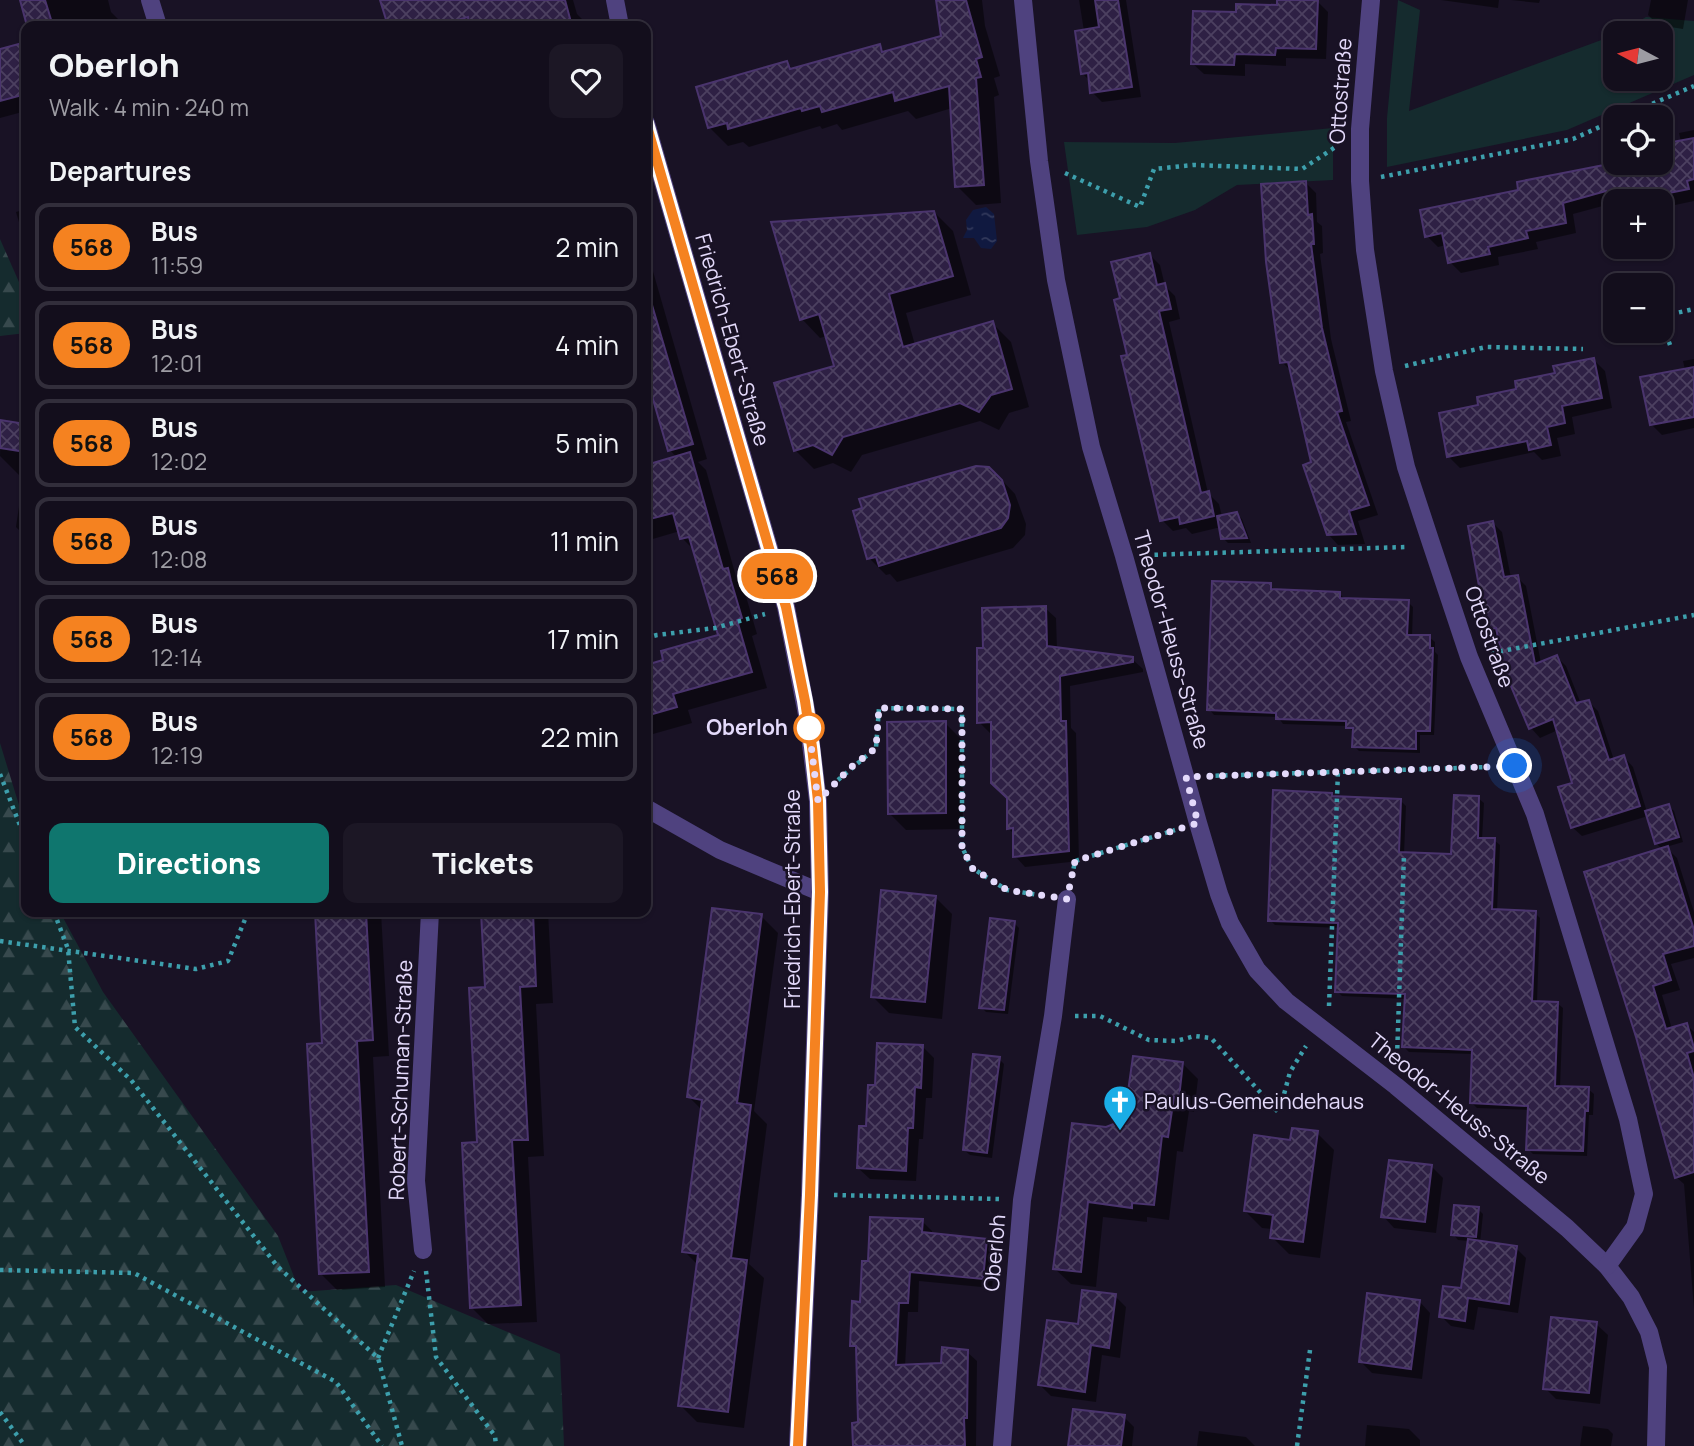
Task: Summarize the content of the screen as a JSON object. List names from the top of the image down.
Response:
{
  "streets": {
    "street": [
      "Ottostraße",
      "Friedrich-Ebert-Straße",
      "Theodor-Heuss-Straße",
      "Robert-Schuman-Straße",
      "Oberloh"
    ]
  },
  "crossings": [
    ["Ottostraße", "Theodor-Heuss-Straße"]
  ],
  "places": {
    "other": ["Oberloh"],
    "church": ["Paulus-Gemeindehaus"]
  },
  "lines": ["bus line 568"],
  "north": "left",
  "page": {
    "on_map": "568",
    "map_buttons": ["+", "−"],
    "heading": [
      ["Oberloh", "Walk · 4 min · 240 m"],
      "Departures"
    ],
    "list": [
      {
        "mark": "568",
        "name": "Bus",
        "note": "11:59",
        "value": "2 min"
      },
      {
        "mark": "568",
        "name": "Bus",
        "note": "12:01",
        "value": "4 min"
      },
      {
        "mark": "568",
        "name": "Bus",
        "note": "12:02",
        "value": "5 min"
      },
      {
        "mark": "568",
        "name": "Bus",
        "note": "12:08",
        "value": "11 min"
      },
      {
        "mark": "568",
        "name": "Bus",
        "note": "12:14",
        "value": "17 min"
      },
      {
        "mark": "568",
        "name": "Bus",
        "note": "12:19",
        "value": "22 min"
      }
    ],
    "buttons": ["Directions", "Tickets"]
  }
}
